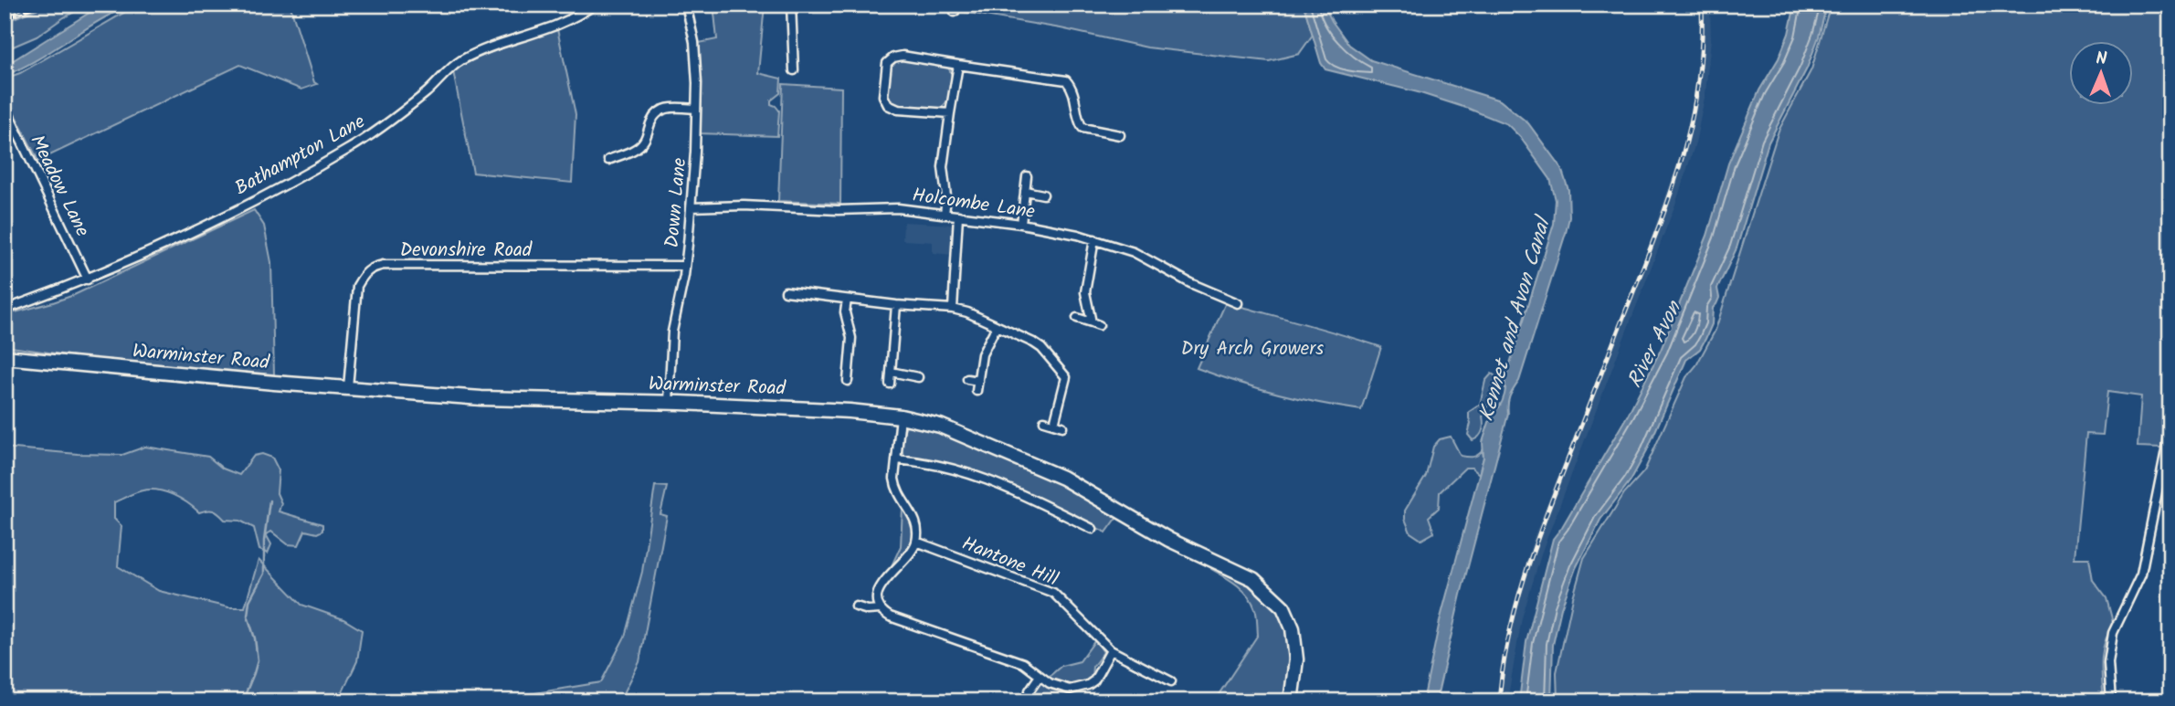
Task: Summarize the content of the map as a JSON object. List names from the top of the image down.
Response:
{
  "streets": {
    "highway": ["Warminster Road"],
    "street": [
      "Bathampton Lane",
      "Meadow Lane",
      "Down Lane",
      "Holcombe Lane",
      "Devonshire Road",
      "Hantone Hill"
    ]
  },
  "crossings": [
    ["Bathampton Lane", "Meadow Lane"],
    ["Down Lane", "Holcombe Lane"],
    ["Down Lane", "Devonshire Road"],
    ["Down Lane", "Warminster Road"],
    ["Devonshire Road", "Warminster Road"]
  ],
  "water": ["Kennet and Avon Canal", "River Avon"],
  "parks": ["Dry Arch Growers"],
  "north": "top"
}
